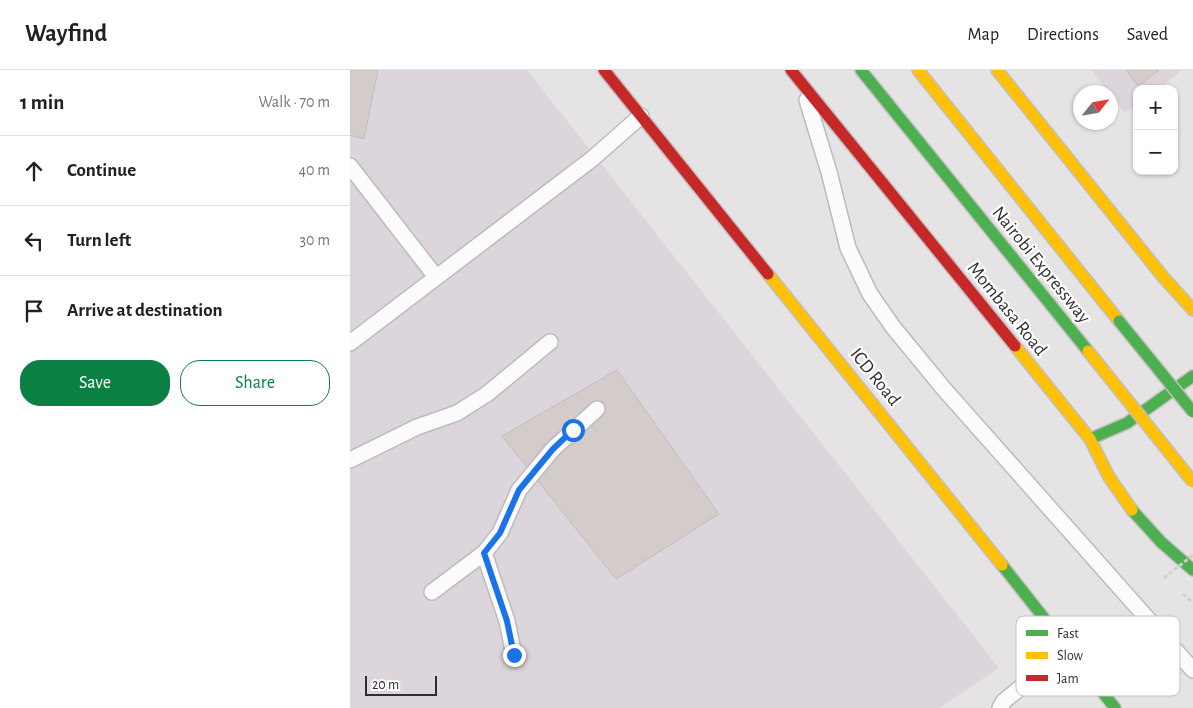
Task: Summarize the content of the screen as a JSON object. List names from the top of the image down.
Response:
{
  "streets": {
    "main road": ["Nairobi Expressway", "Mombasa Road", "ICD Road"]
  },
  "legend": ["Fast", "Slow", "Jam"],
  "scale_bar": "20 m",
  "north": "top right",
  "page": {
    "header": "Wayfind",
    "nav": ["Map", "Directions", "Saved"],
    "heading": ["1 min", "Walk · 70 m"],
    "map_buttons": ["+", "−"],
    "list": [
      ["Continue", "40 m"],
      ["Turn left", "30 m"],
      "Arrive at destination"
    ],
    "buttons": ["Save", "Share"],
    "scale": "20 m"
  }
}
